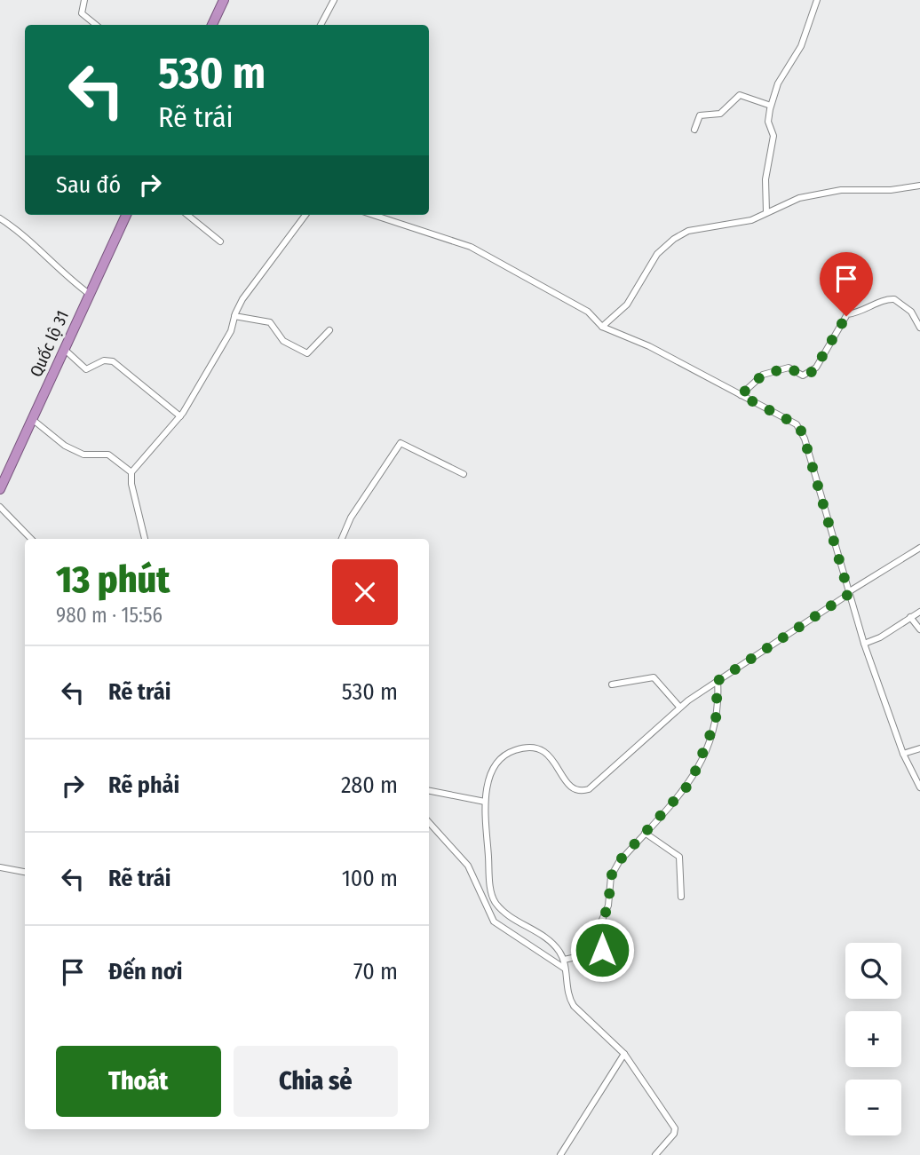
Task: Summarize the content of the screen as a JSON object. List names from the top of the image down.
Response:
{
  "streets": {
    "highway": ["Quốc lộ 31"]
  },
  "page": {
    "turn": ["530 m", "Rẽ trái"],
    "then": "Sau đó",
    "heading": ["13 phút", "980 m · 15:56"],
    "list": [
      {
        "name": "Rẽ trái",
        "value": "530 m"
      },
      {
        "name": "Rẽ phải",
        "value": "280 m"
      },
      {
        "name": "Rẽ trái",
        "value": "100 m"
      },
      {
        "name": "Đến nơi",
        "value": "70 m"
      }
    ],
    "map_buttons": ["+", "−"],
    "buttons": ["Thoát", "Chia sẻ"]
  }
}
